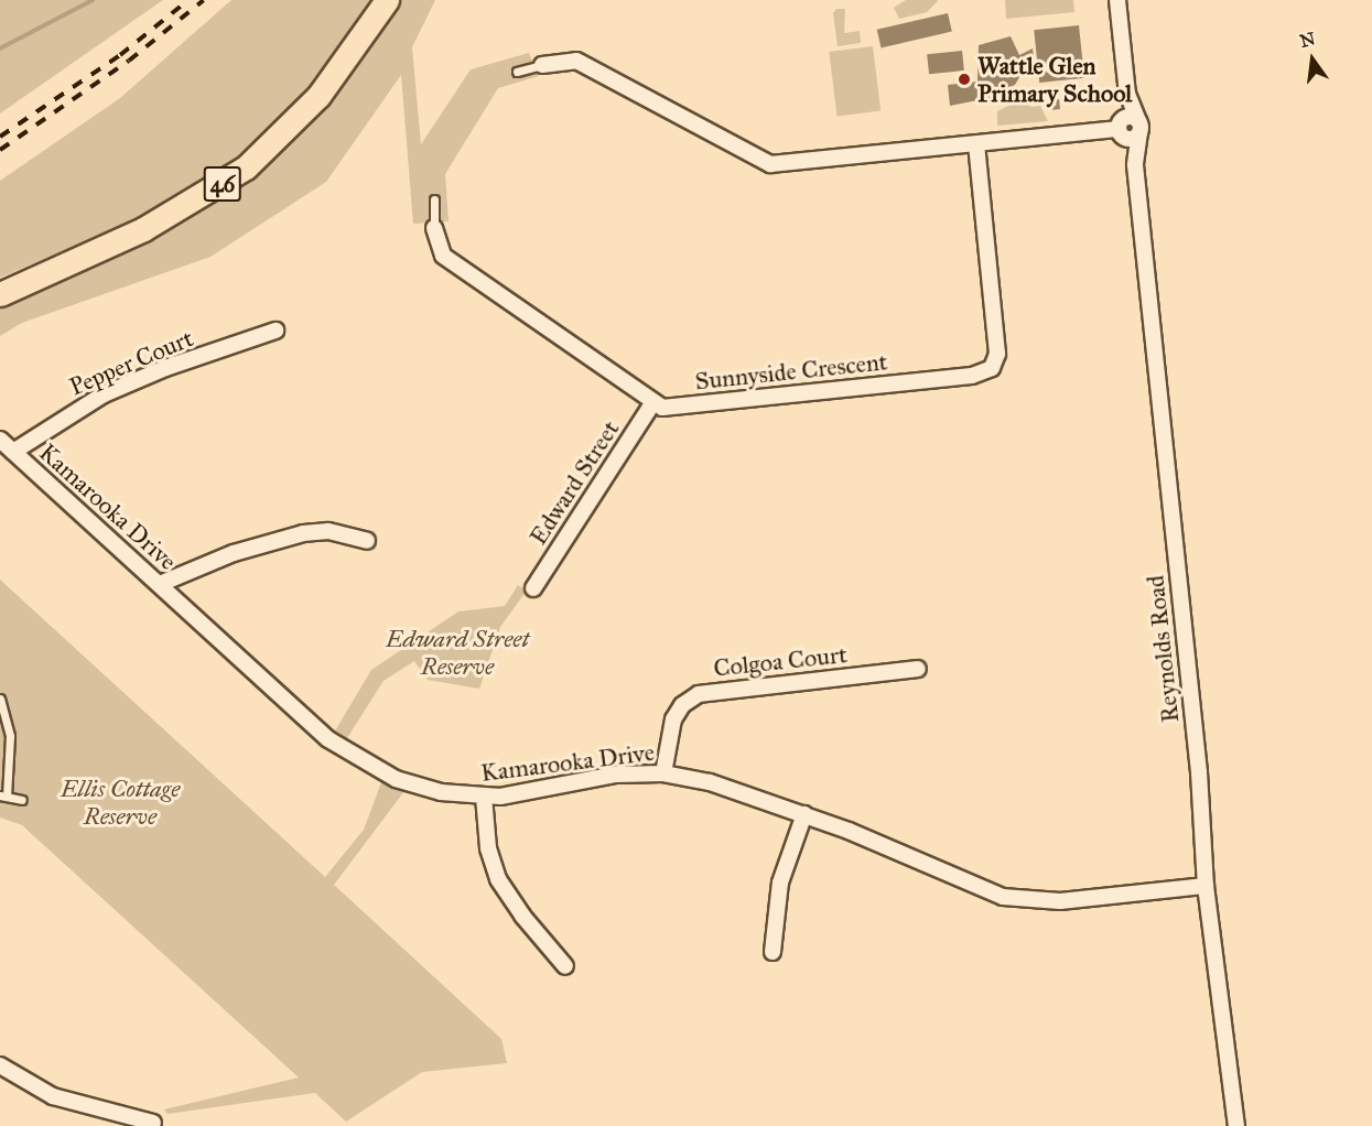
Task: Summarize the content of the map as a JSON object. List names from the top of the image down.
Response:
{
  "streets": {
    "main road": ["46"],
    "street": [
      "Pepper Court",
      "Sunnyside Crescent",
      "Edward Street",
      "Kamarooka Drive",
      "Reynolds Road",
      "Colgoa Court"
    ]
  },
  "crossings": [
    ["Pepper Court", "Kamarooka Drive"],
    ["Sunnyside Crescent", "Edward Street"],
    ["Kamarooka Drive", "Reynolds Road"],
    ["Kamarooka Drive", "Colgoa Court"]
  ],
  "parks": ["Edward Street Reserve", "Ellis Cottage Reserve"],
  "places": ["Wattle Glen Primary School"],
  "north": "top"
}
